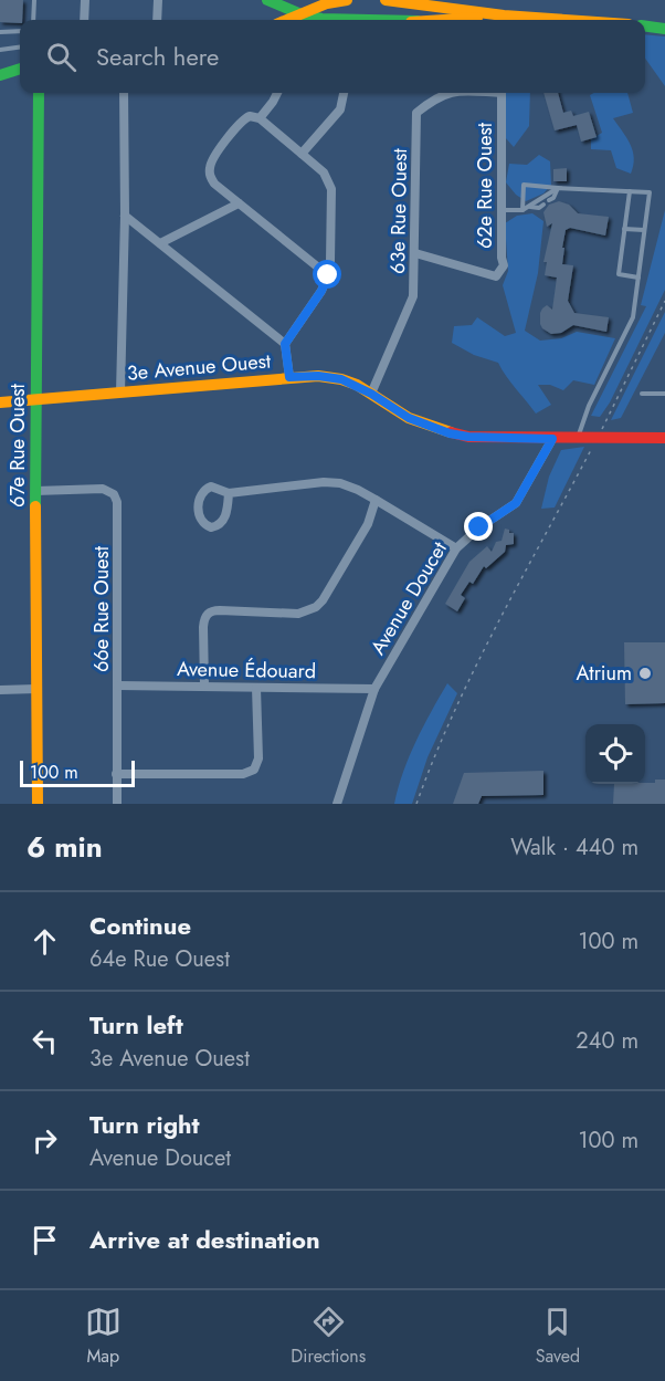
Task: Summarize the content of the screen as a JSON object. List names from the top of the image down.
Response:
{
  "streets": {
    "street": [
      "62e Rue Ouest",
      "63e Rue Ouest",
      "3e Avenue Ouest",
      "67e Rue Ouest",
      "Avenue Doucet",
      "66e Rue Ouest",
      "Avenue Édouard"
    ]
  },
  "crossings": [
    ["62e Rue Ouest", "63e Rue Ouest"],
    ["63e Rue Ouest", "3e Avenue Ouest"],
    ["3e Avenue Ouest", "67e Rue Ouest"],
    ["3e Avenue Ouest", "Avenue Doucet"],
    ["67e Rue Ouest", "66e Rue Ouest"],
    ["Avenue Doucet", "Avenue Édouard"],
    ["66e Rue Ouest", "Avenue Édouard"]
  ],
  "places": ["Atrium"],
  "scale_bar": "100 m",
  "page": {
    "search": "Search here",
    "scale": "100 m",
    "heading": ["6 min", "Walk · 440 m"],
    "list": [
      ["Continue", "64e Rue Ouest", "100 m"],
      ["Turn left", "3e Avenue Ouest", "240 m"],
      ["Turn right", "Avenue Doucet", "100 m"],
      "Arrive at destination"
    ],
    "nav": ["Map", "Directions", "Saved"]
  }
}
